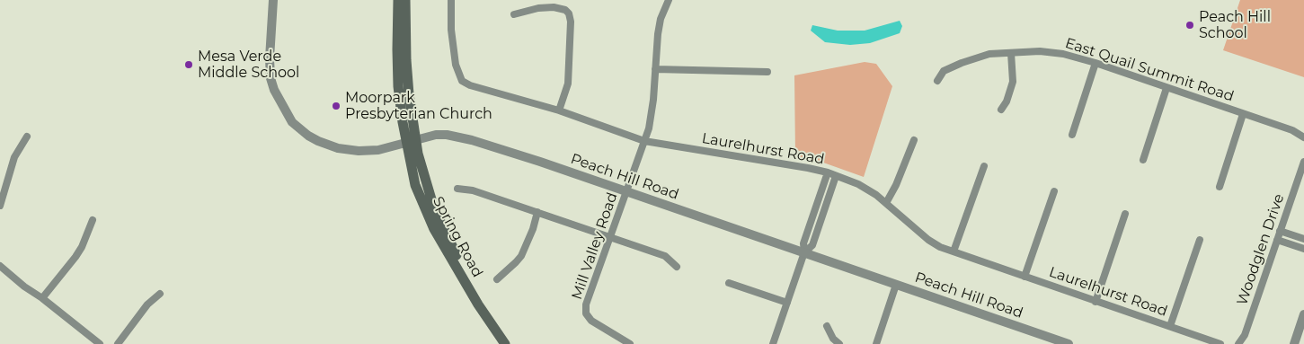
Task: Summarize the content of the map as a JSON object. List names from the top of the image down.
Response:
{
  "streets": {
    "main road": ["Spring Road"],
    "street": [
      "East Quail Summit Road",
      "Laurelhurst Road",
      "Peach Hill Road",
      "Mill Valley Road",
      "Woodglen Drive"
    ]
  },
  "crossings": [
    ["Laurelhurst Road", "Mill Valley Road"],
    ["Peach Hill Road", "Spring Road"],
    ["Peach Hill Road", "Mill Valley Road"]
  ],
  "places": ["Peach Hill School", "Mesa Verde Middle School", "Moorpark Presbyterian Church"]
}
